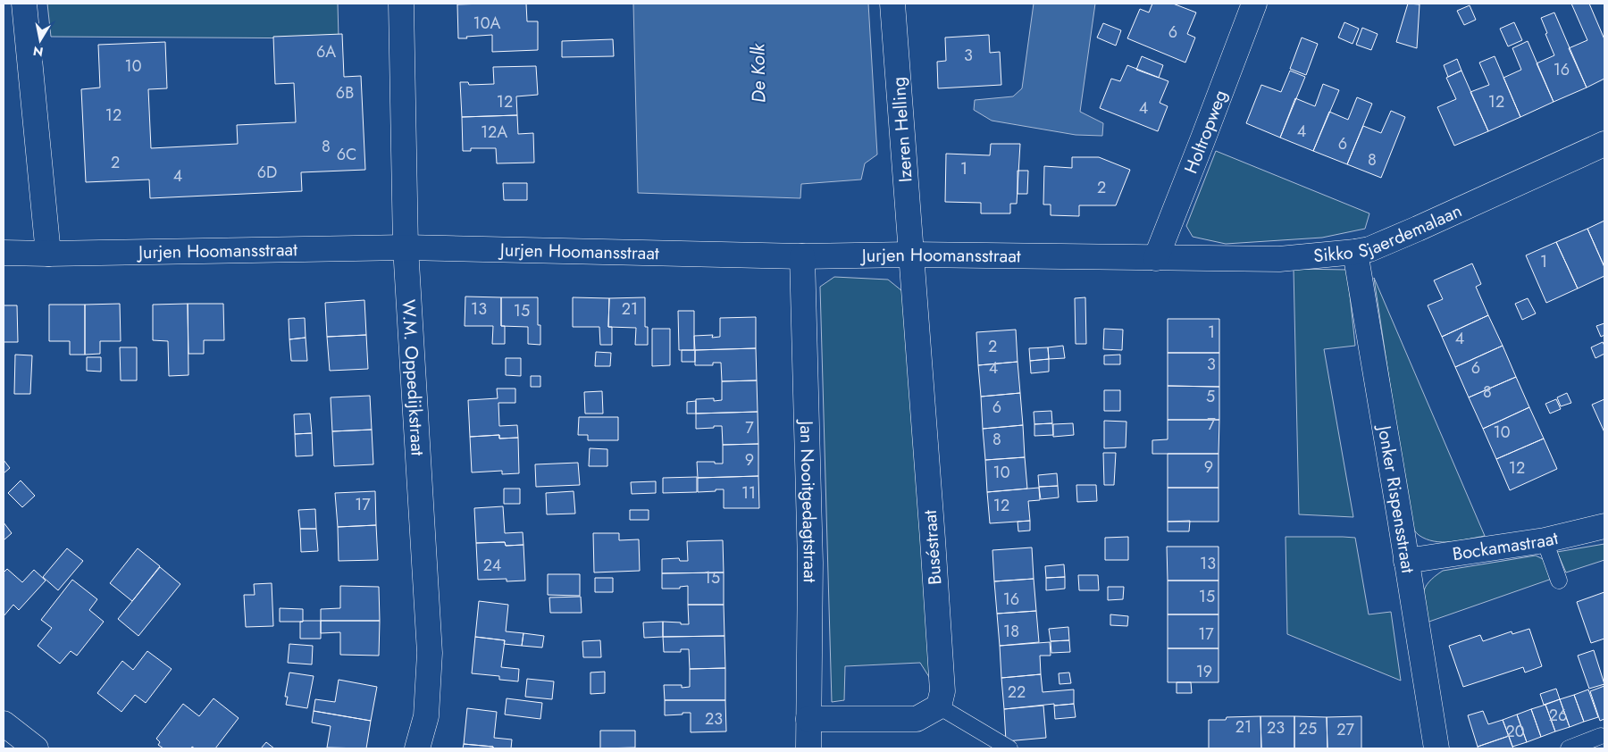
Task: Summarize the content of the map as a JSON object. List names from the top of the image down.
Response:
{
  "streets": {
    "street": [
      "Izeren Helling",
      "Holtropweg",
      "Sikko Sjaerdemalaan",
      "Jurjen Hoomansstraat",
      "W.M. Oppedijkstraat",
      "Jonker Rispensstraat",
      "Jan Nooitgedagtstraat",
      "Bockamastraat",
      "Buséstraat"
    ]
  },
  "crossings": [
    ["Izeren Helling", "Jurjen Hoomansstraat"],
    ["Izeren Helling", "Buséstraat"],
    ["Holtropweg", "Sikko Sjaerdemalaan"],
    ["Holtropweg", "Jurjen Hoomansstraat"],
    ["Sikko Sjaerdemalaan", "Jurjen Hoomansstraat"],
    ["Sikko Sjaerdemalaan", "Jonker Rispensstraat"],
    ["Jurjen Hoomansstraat", "W.M. Oppedijkstraat"],
    ["Jurjen Hoomansstraat", "Jan Nooitgedagtstraat"],
    ["Jurjen Hoomansstraat", "Buséstraat"],
    ["Jonker Rispensstraat", "Bockamastraat"]
  ],
  "water": ["De Kolk"],
  "house_numbers": [
    "10A",
    "6",
    "6A",
    "3",
    "10",
    "16",
    "6B",
    "12",
    "12",
    "4",
    "12",
    "4",
    "12A",
    "6",
    "8",
    "6C",
    "8",
    "2",
    "1",
    "6D",
    "4",
    "2",
    "1",
    "13",
    "21",
    "15",
    "1",
    "4",
    "2",
    "3",
    "4",
    "6",
    "8",
    "5",
    "6",
    "7",
    "7",
    "10",
    "8",
    "9",
    "9",
    "12",
    "10",
    "11",
    "17",
    "12",
    "13",
    "24",
    "15",
    "15",
    "16",
    "18",
    "17",
    "19",
    "22",
    "26",
    "23",
    "21",
    "23",
    "25",
    "27",
    "20"
  ],
  "north": "bottom"
}
